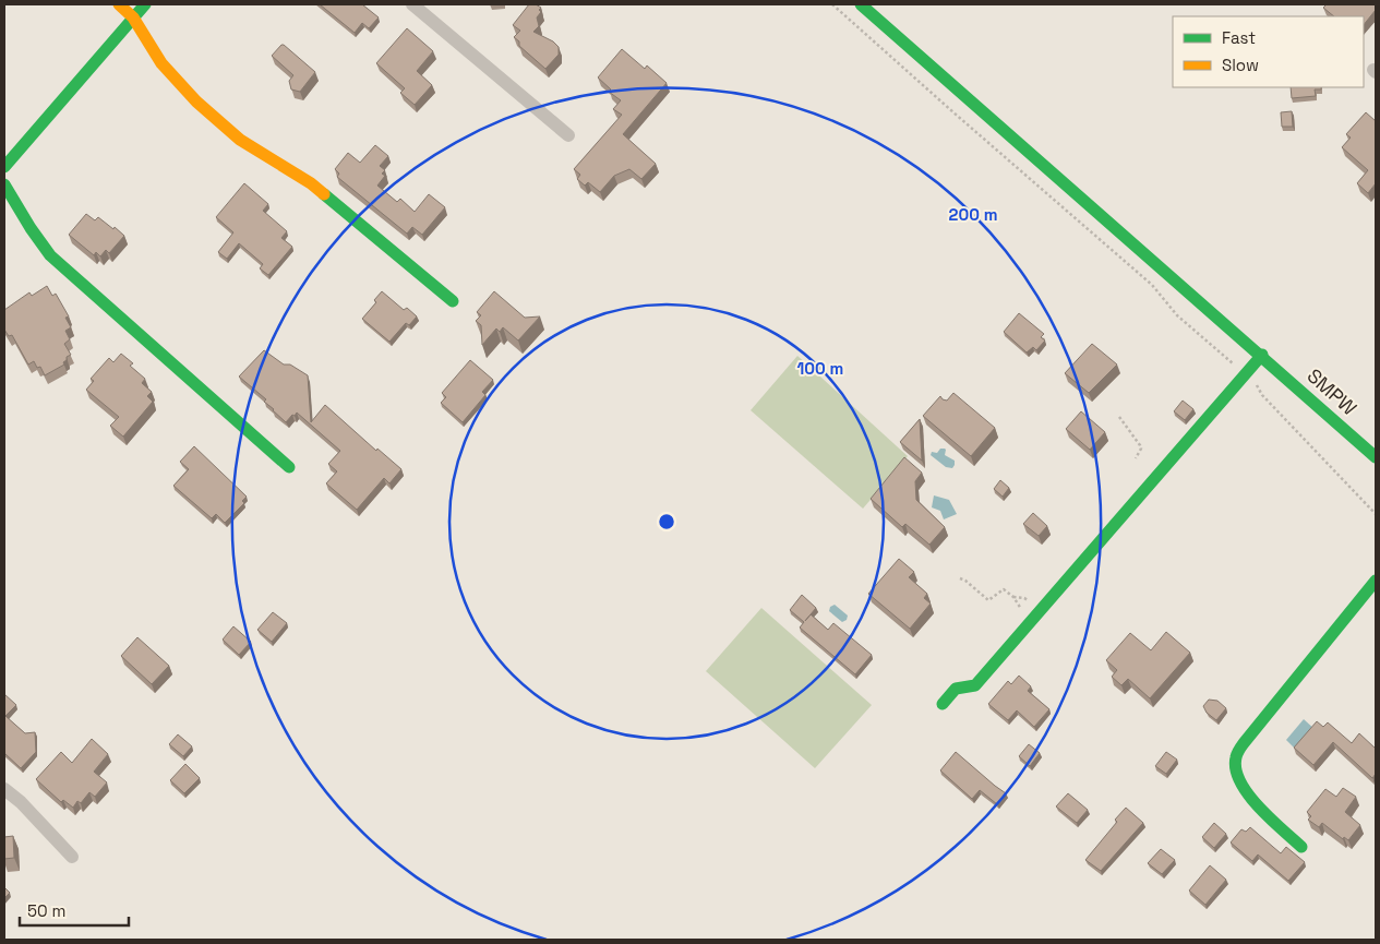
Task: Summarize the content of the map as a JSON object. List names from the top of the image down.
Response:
{
  "streets": {
    "street": ["SMPW"]
  },
  "legend": ["Fast", "Slow"],
  "scale_bar": "50 m",
  "rings": ["200 m", "100 m"]
}
